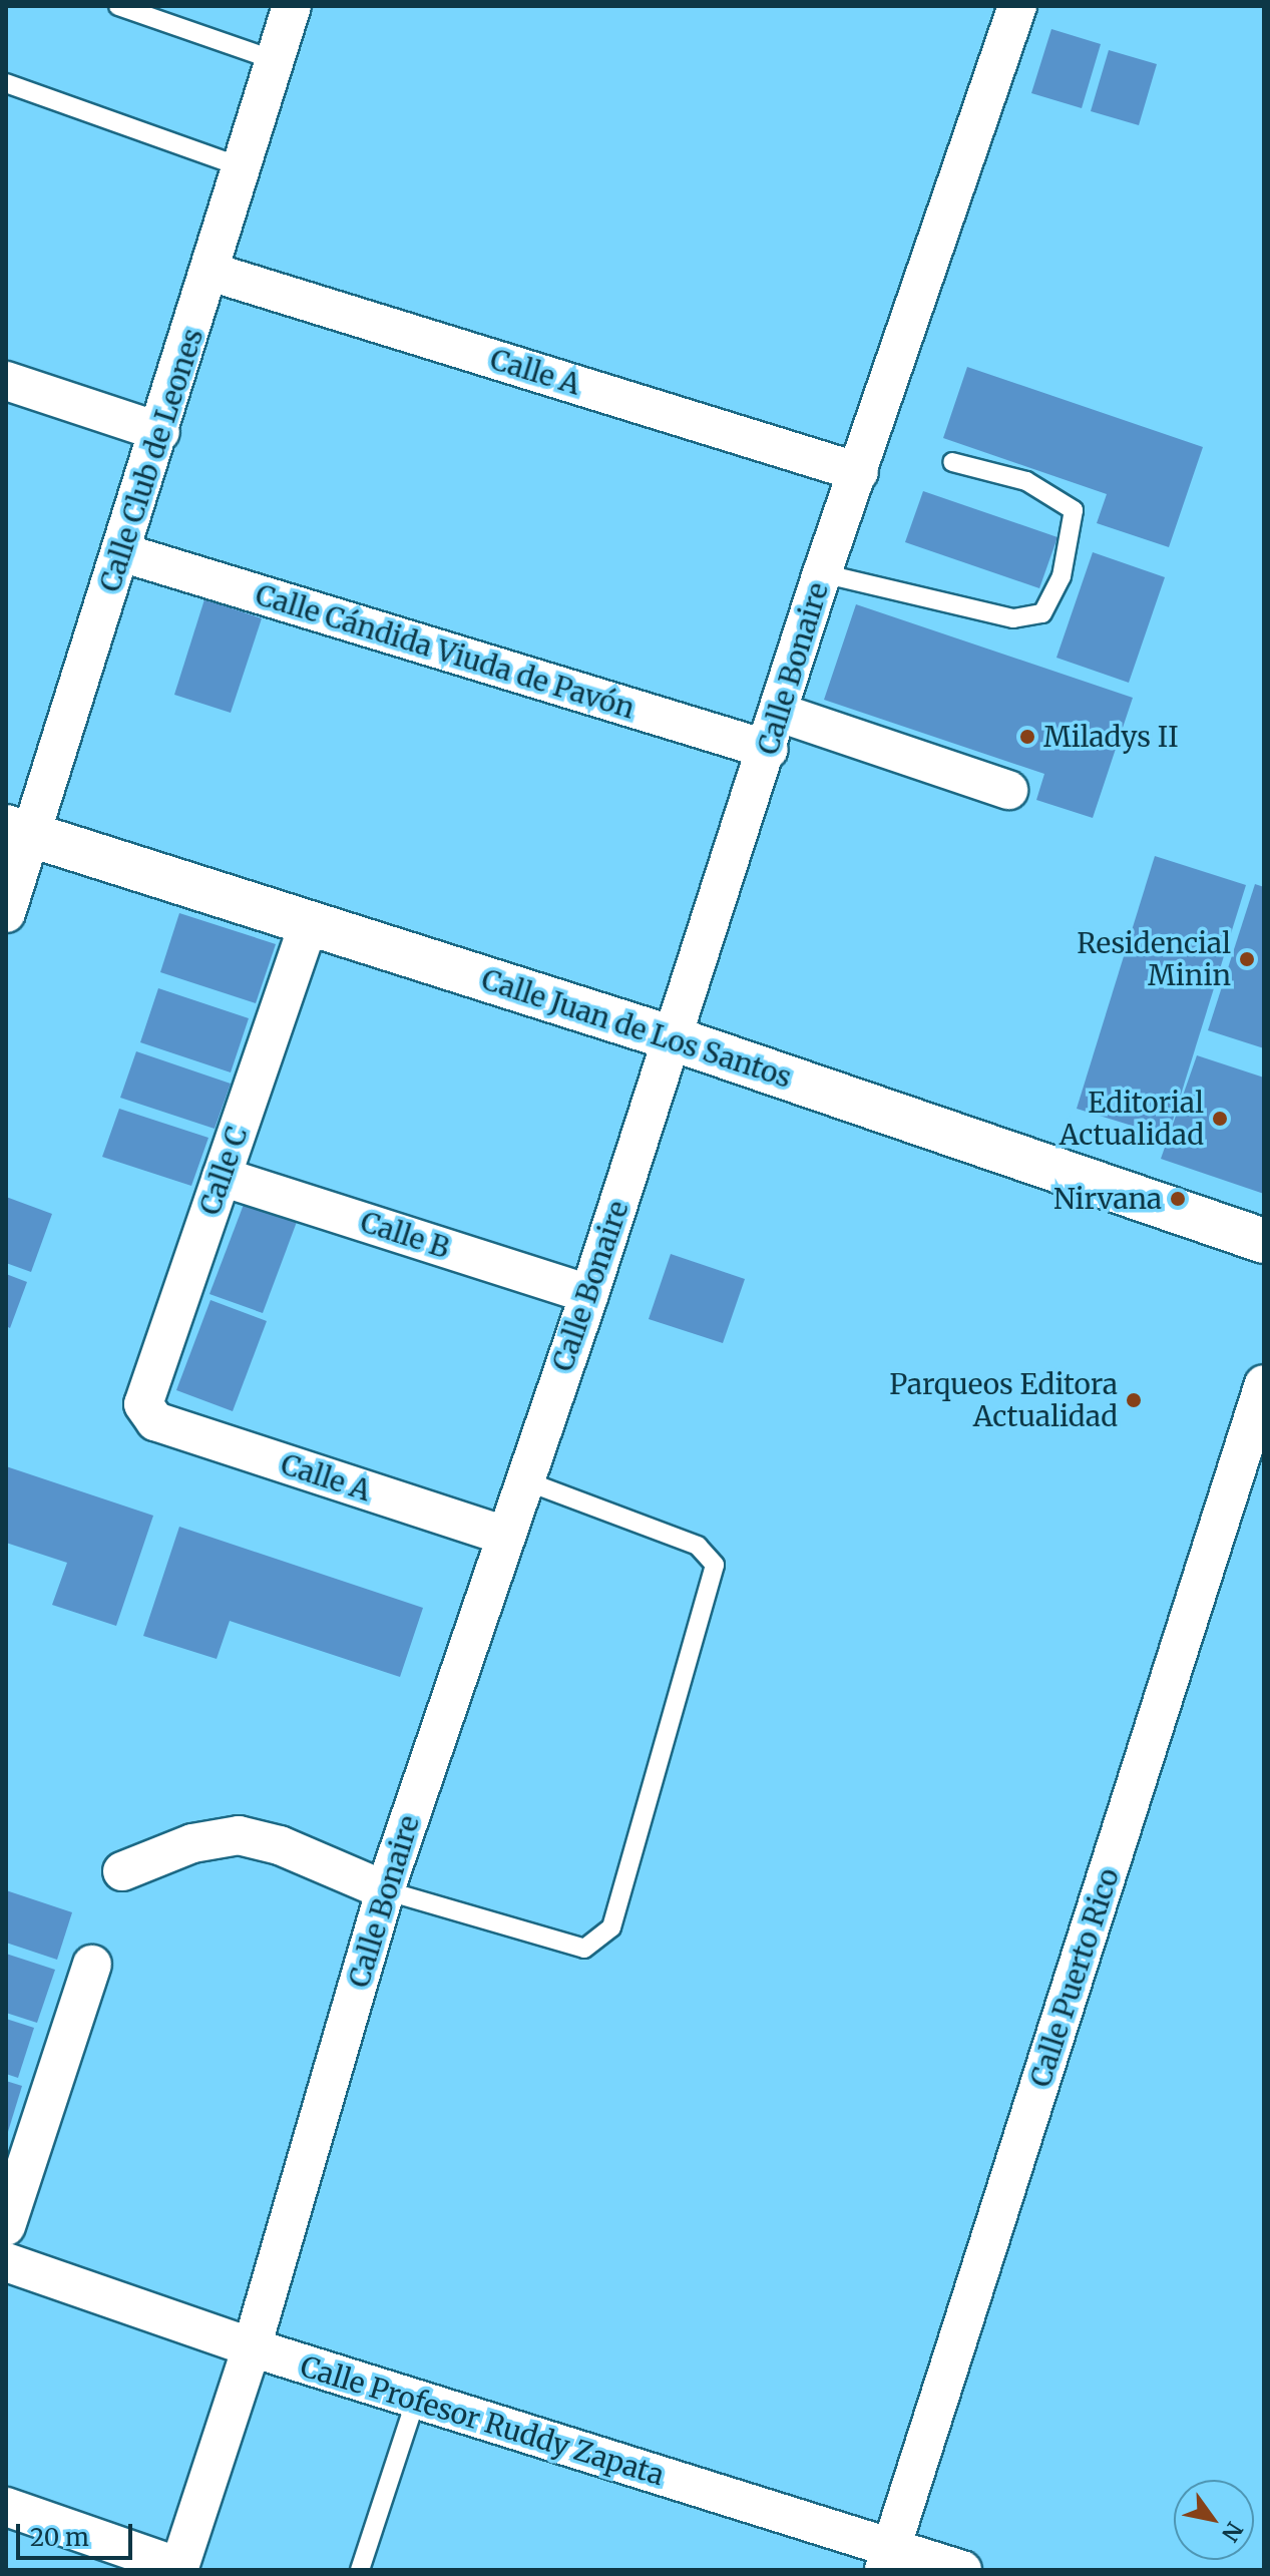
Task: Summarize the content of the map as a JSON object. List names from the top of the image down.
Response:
{
  "streets": {
    "street": [
      "Calle A",
      "Calle Club de Leones",
      "Calle Cándida Viuda de Pavón",
      "Calle Bonaire",
      "Calle Juan de Los Santos",
      "Calle C",
      "Calle B",
      "Calle Puerto Rico",
      "Calle Profesor Ruddy Zapata"
    ]
  },
  "crossings": [
    ["Calle A", "Calle Club de Leones"],
    ["Calle A", "Calle Bonaire"],
    ["Calle A", "Calle C"],
    ["Calle Club de Leones", "Calle Cándida Viuda de Pavón"],
    ["Calle Club de Leones", "Calle Juan de Los Santos"],
    ["Calle Cándida Viuda de Pavón", "Calle Bonaire"],
    ["Calle Bonaire", "Calle Juan de Los Santos"],
    ["Calle Bonaire", "Calle B"],
    ["Calle Bonaire", "Calle Profesor Ruddy Zapata"],
    ["Calle Juan de Los Santos", "Calle C"],
    ["Calle C", "Calle B"],
    ["Calle Puerto Rico", "Calle Profesor Ruddy Zapata"]
  ],
  "places": [
    "Miladys II",
    "Residencial Minin",
    "Editorial Actualidad",
    "Nirvana",
    "Parqueos Editora Actualidad"
  ],
  "scale_bar": "20 m",
  "north": "bottom right"
}
